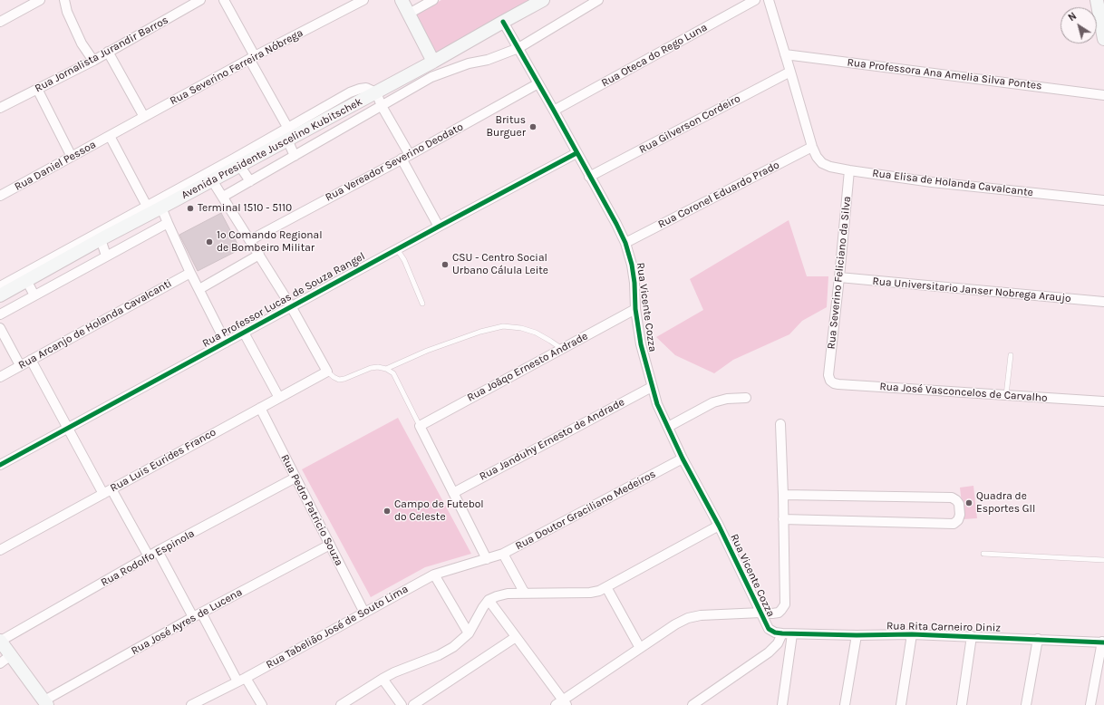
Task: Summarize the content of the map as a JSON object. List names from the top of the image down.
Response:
{
  "streets": {
    "main road": ["Avenida Presidente Juscelino Kubitschek"],
    "street": [
      "Rua Jornalista Jurandir Barros",
      "Rua Oteca do Rego Luna",
      "Rua Severino Ferreira Nóbrega",
      "Rua Professora Ana Amelia Silva Pontes",
      "Rua Gilverson Cordeiro",
      "Rua Vereador Severino Deodato",
      "Rua Daniel Pessoa",
      "Rua Elisa de Holanda Cavalcante",
      "Rua Coronel Eduardo Prado",
      "Rua Severino Feliciano da Silva",
      "Rua Universitario Janser Nobrega Araujo",
      "Rua Professor Lucas de Souza Rangel",
      "Rua Vicente Cozza",
      "Rua Arcanjo de Holanda Cavalcanti",
      "Rua Joãqo Ernesto Andrade",
      "Rua José Vasconcelos de Carvalho",
      "Rua Janduhy Ernesto de Andrade",
      "Rua Luis Eurides Franco",
      "Rua Pedro Patricio Souza",
      "Rua Doutor Graciliano Medeiros",
      "Rua Rodolfo Espinola",
      "Rua José Ayres de Lucena",
      "Rua Tabelião José de Souto Lima",
      "Rua Rita Carneiro Diniz"
    ]
  },
  "crossings": [
    ["Rua Oteca do Rego Luna", "Rua Vicente Cozza"],
    ["Rua Severino Ferreira Nóbrega", "Rua Daniel Pessoa"],
    ["Rua Professora Ana Amelia Silva Pontes", "Rua Elisa de Holanda Cavalcante"],
    ["Rua Gilverson Cordeiro", "Rua Elisa de Holanda Cavalcante"],
    ["Rua Gilverson Cordeiro", "Rua Vicente Cozza"],
    ["Avenida Presidente Juscelino Kubitschek", "Rua Vicente Cozza"],
    ["Rua Vereador Severino Deodato", "Rua Vicente Cozza"],
    ["Rua Elisa de Holanda Cavalcante", "Rua Coronel Eduardo Prado"],
    ["Rua Elisa de Holanda Cavalcante", "Rua Severino Feliciano da Silva"],
    ["Rua Coronel Eduardo Prado", "Rua Vicente Cozza"],
    ["Rua Severino Feliciano da Silva", "Rua Universitario Janser Nobrega Araujo"],
    ["Rua Severino Feliciano da Silva", "Rua José Vasconcelos de Carvalho"],
    ["Rua Professor Lucas de Souza Rangel", "Rua Vicente Cozza"],
    ["Rua Vicente Cozza", "Rua Joãqo Ernesto Andrade"],
    ["Rua Vicente Cozza", "Rua Janduhy Ernesto de Andrade"],
    ["Rua Vicente Cozza", "Rua Doutor Graciliano Medeiros"],
    ["Rua Vicente Cozza", "Rua Rita Carneiro Diniz"],
    ["Rua Luis Eurides Franco", "Rua Pedro Patricio Souza"],
    ["Rua Pedro Patricio Souza", "Rua Rodolfo Espinola"],
    ["Rua Pedro Patricio Souza", "Rua José Ayres de Lucena"],
    ["Rua Pedro Patricio Souza", "Rua Tabelião José de Souto Lima"],
    ["Rua Doutor Graciliano Medeiros", "Rua Tabelião José de Souto Lima"]
  ],
  "places": [
    "Britus Burguer",
    "Terminal 1510 - 5110",
    "1º Comando Regional de Bombeiro Militar",
    "CSU - Centro Social Urbano Cálula Leite",
    "Quadra de Esportes GII",
    "Campo de Futebol do Celeste"
  ],
  "north": "top left"
}
